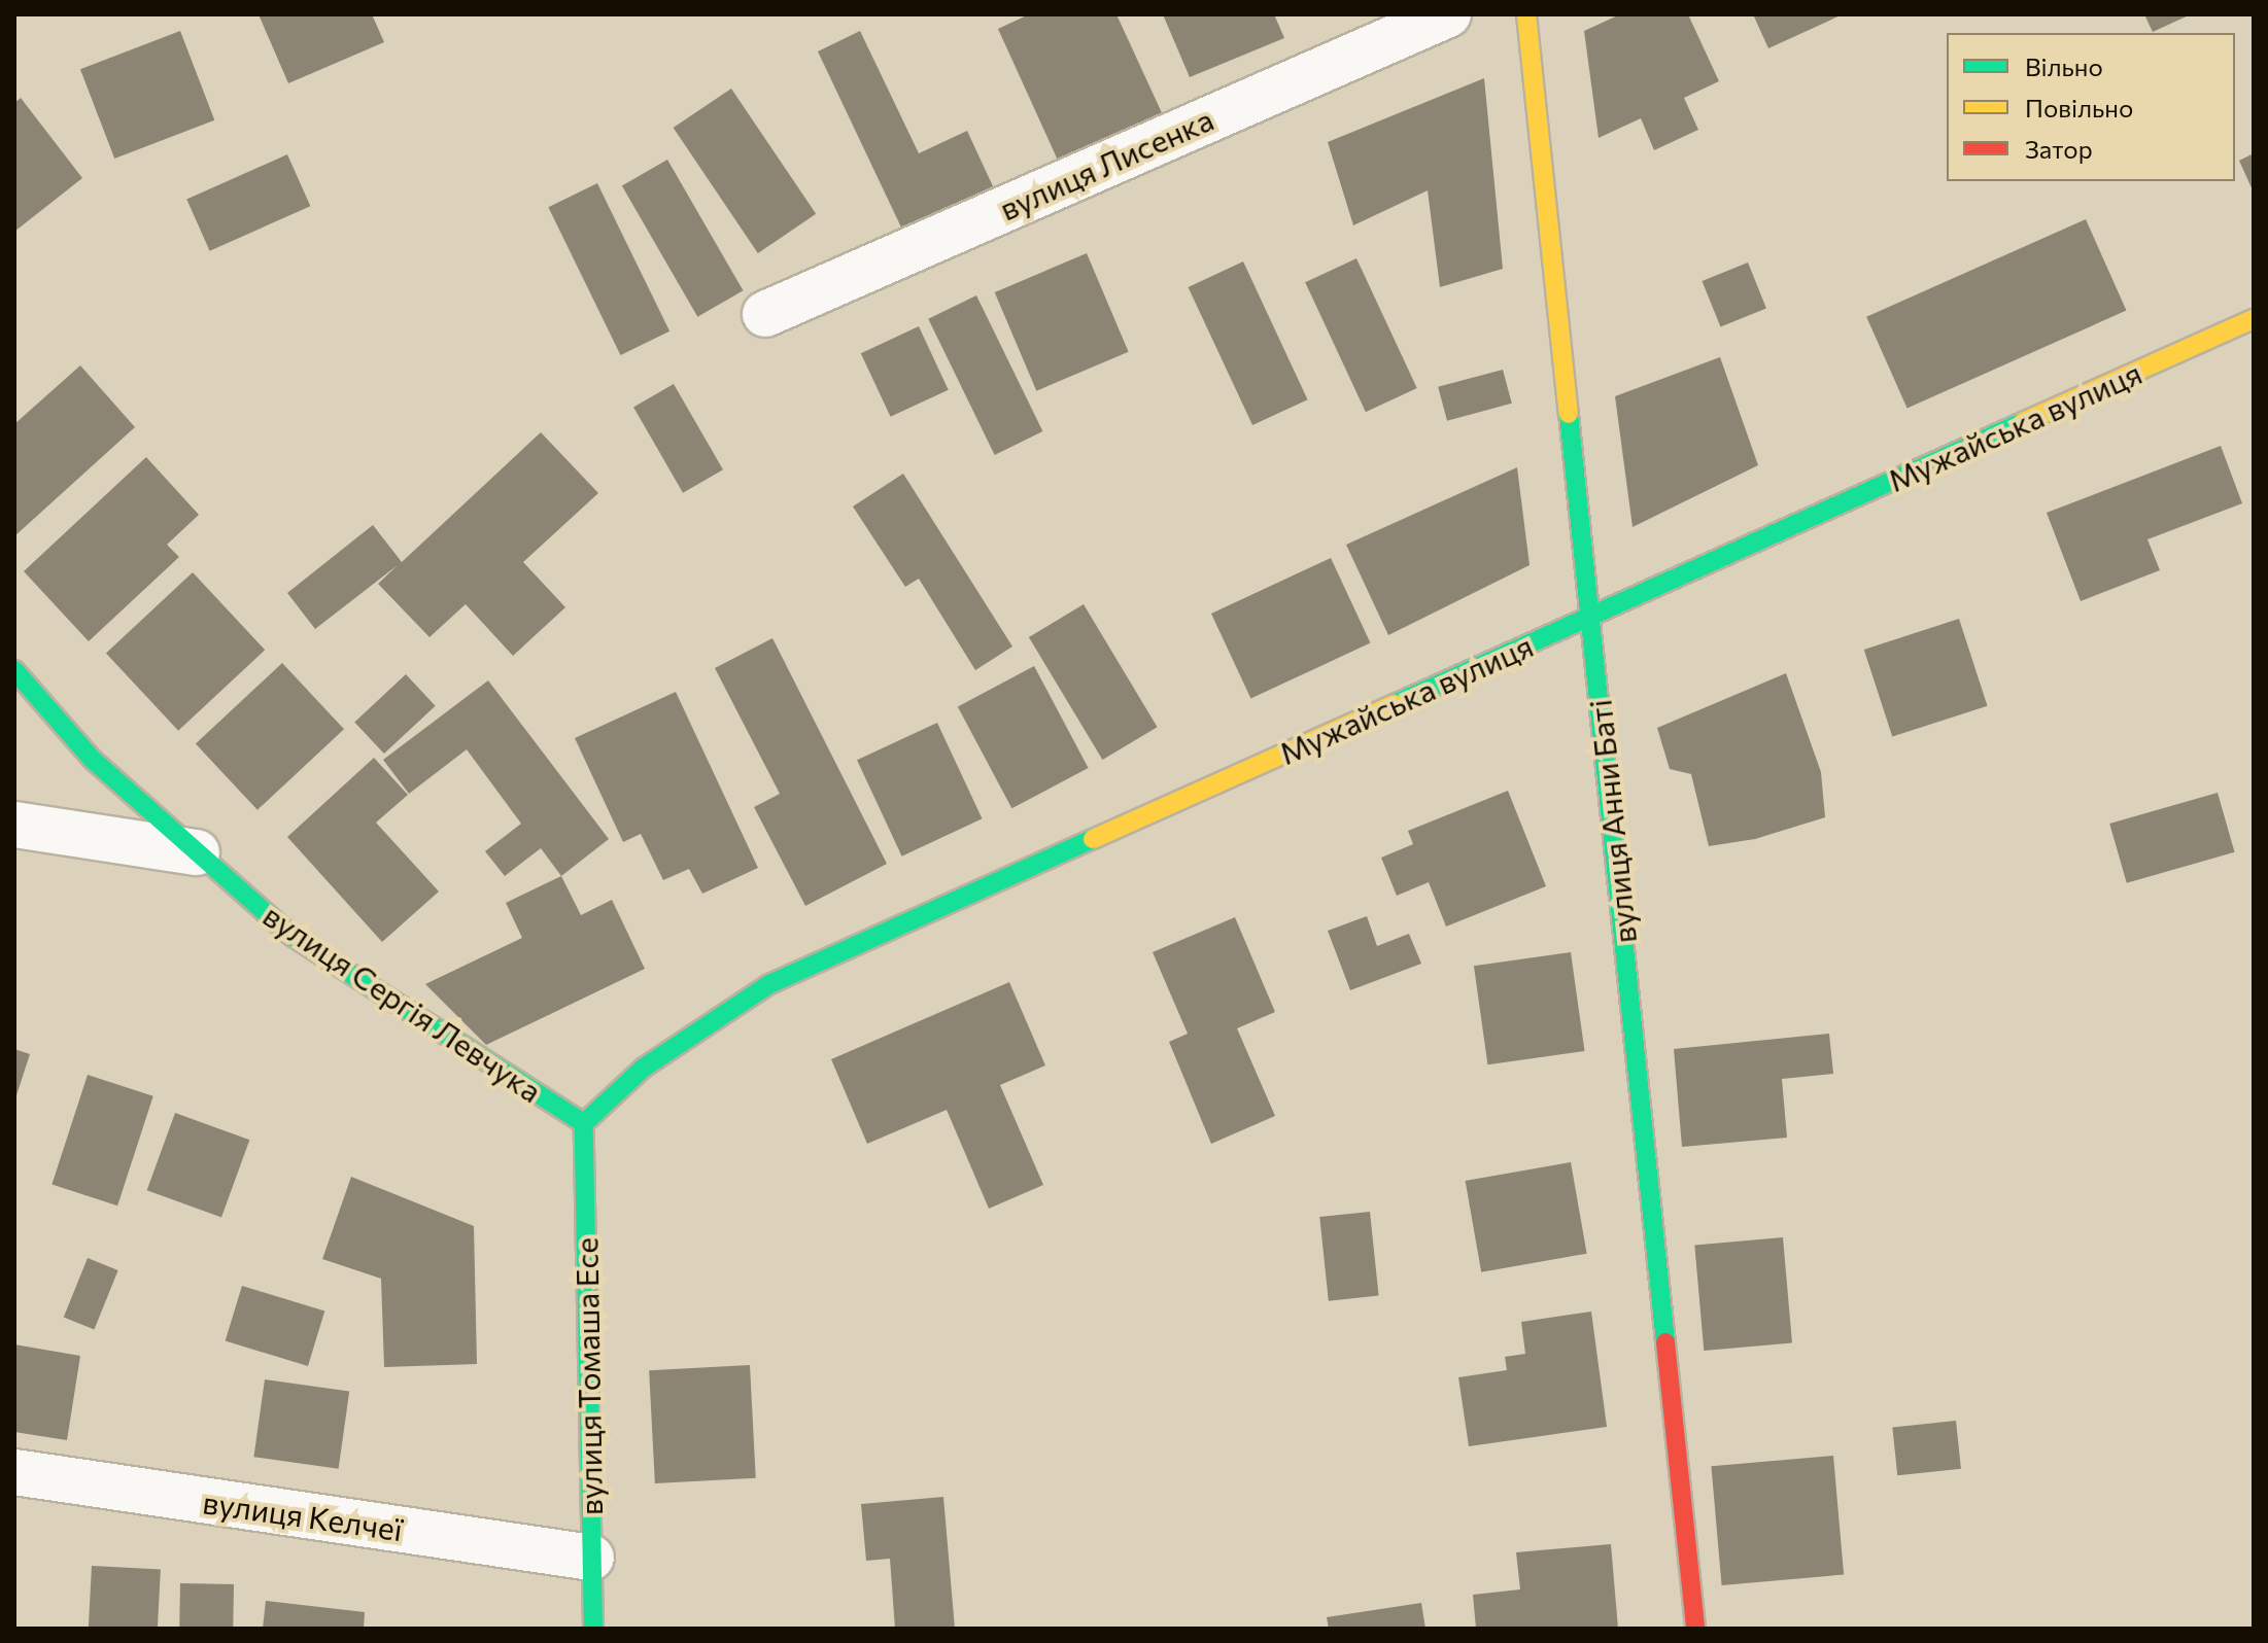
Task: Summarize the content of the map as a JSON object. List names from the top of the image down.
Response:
{
  "streets": {
    "main road": [
      "Мужайська вулиця",
      "вулиця Анни Баті",
      "вулиця Сергія Левчука",
      "вулиця Томаша Есе"
    ],
    "street": ["вулиця Лисенка", "вулиця Келчеї"]
  },
  "crossings": [
    ["Мужайська вулиця", "вулиця Анни Баті"],
    ["Мужайська вулиця", "вулиця Сергія Левчука"],
    ["Мужайська вулиця", "вулиця Томаша Есе"],
    ["вулиця Сергія Левчука", "вулиця Томаша Есе"],
    ["вулиця Томаша Есе", "вулиця Келчеї"]
  ],
  "legend": ["Вільно", "Повільно", "Затор"]
}
